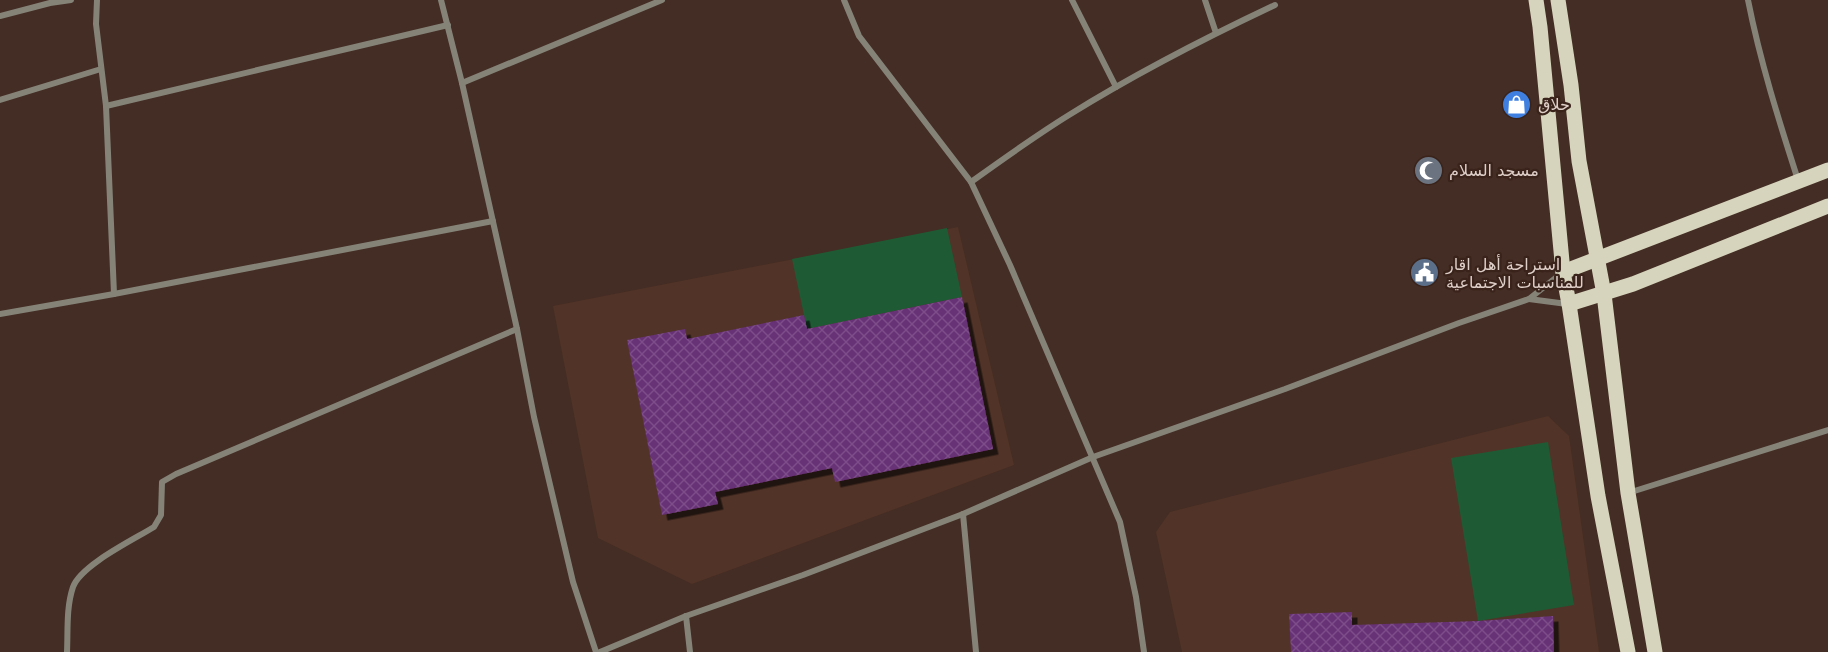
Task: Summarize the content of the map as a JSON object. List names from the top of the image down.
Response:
{
  "places": {
    "shop": ["حلاق"],
    "mosque": ["مسجد السلام"],
    "public building": ["استراحة أهل اقار للمناسبات الاجتماعية"]
  }
}
